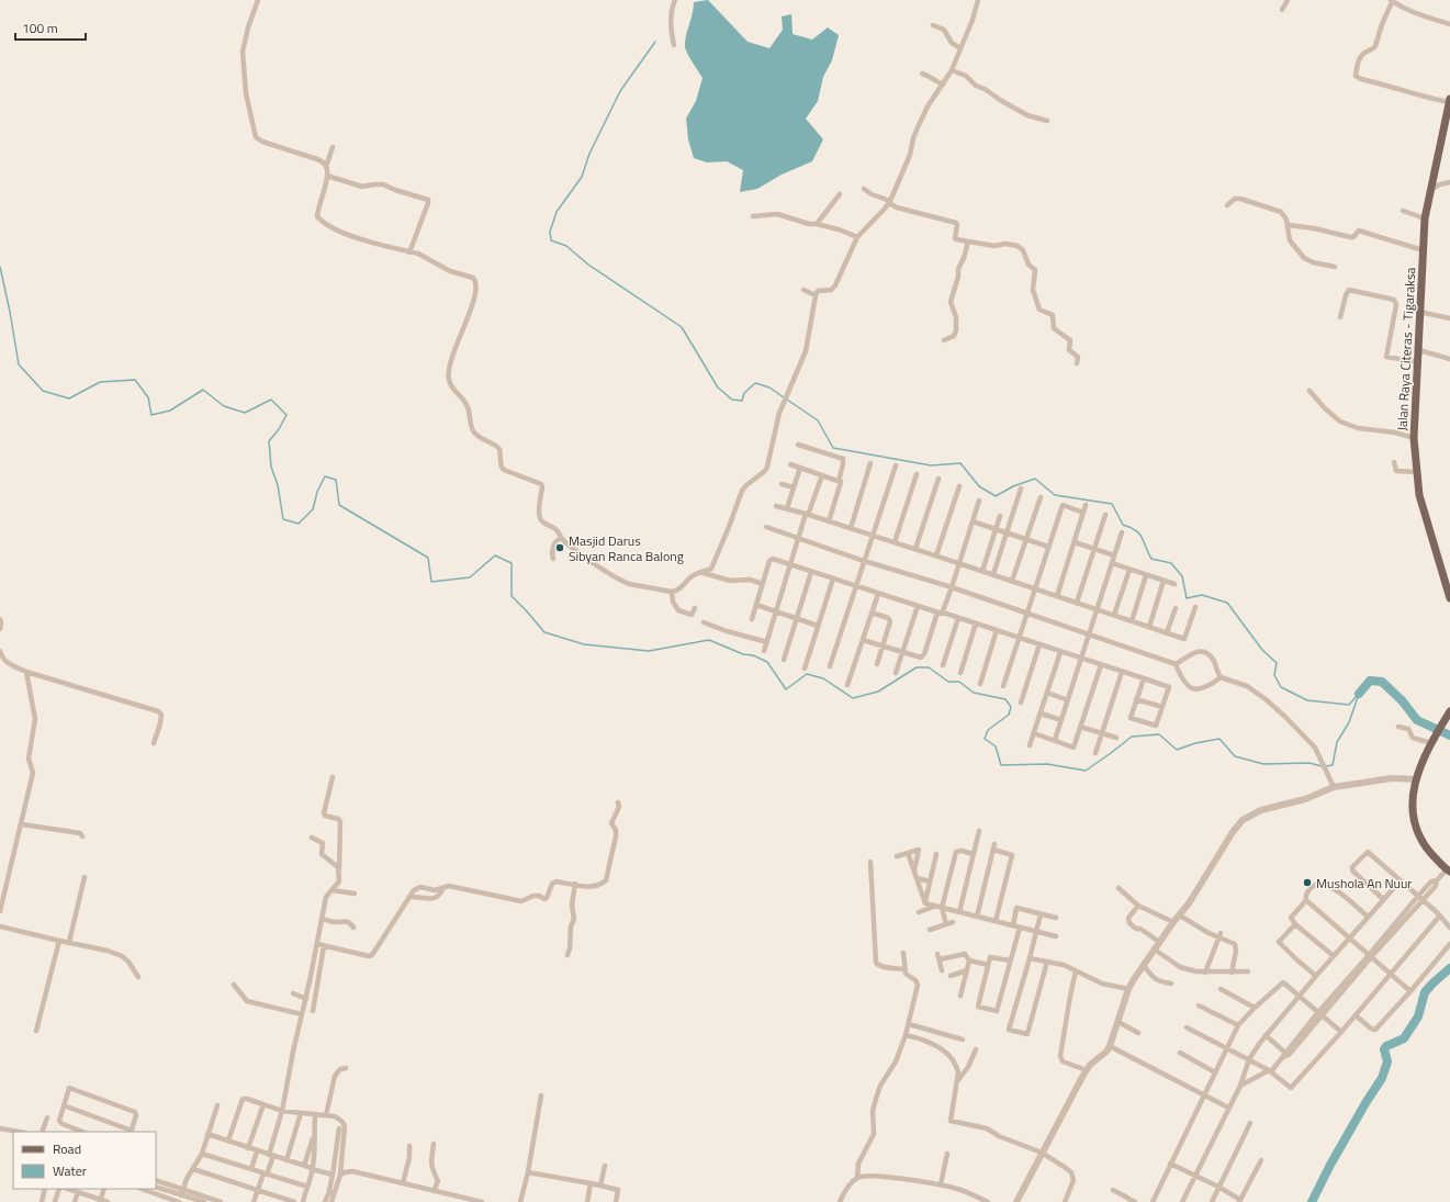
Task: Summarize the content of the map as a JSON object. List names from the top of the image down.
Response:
{
  "streets": {
    "main road": ["Jalan Raya Citeras - Tigaraksa"]
  },
  "places": ["Masjid Darus Sibyan Ranca Balong", "Mushola An Nuur"],
  "legend": ["Road", "Water"],
  "scale_bar": "100 m"
}
